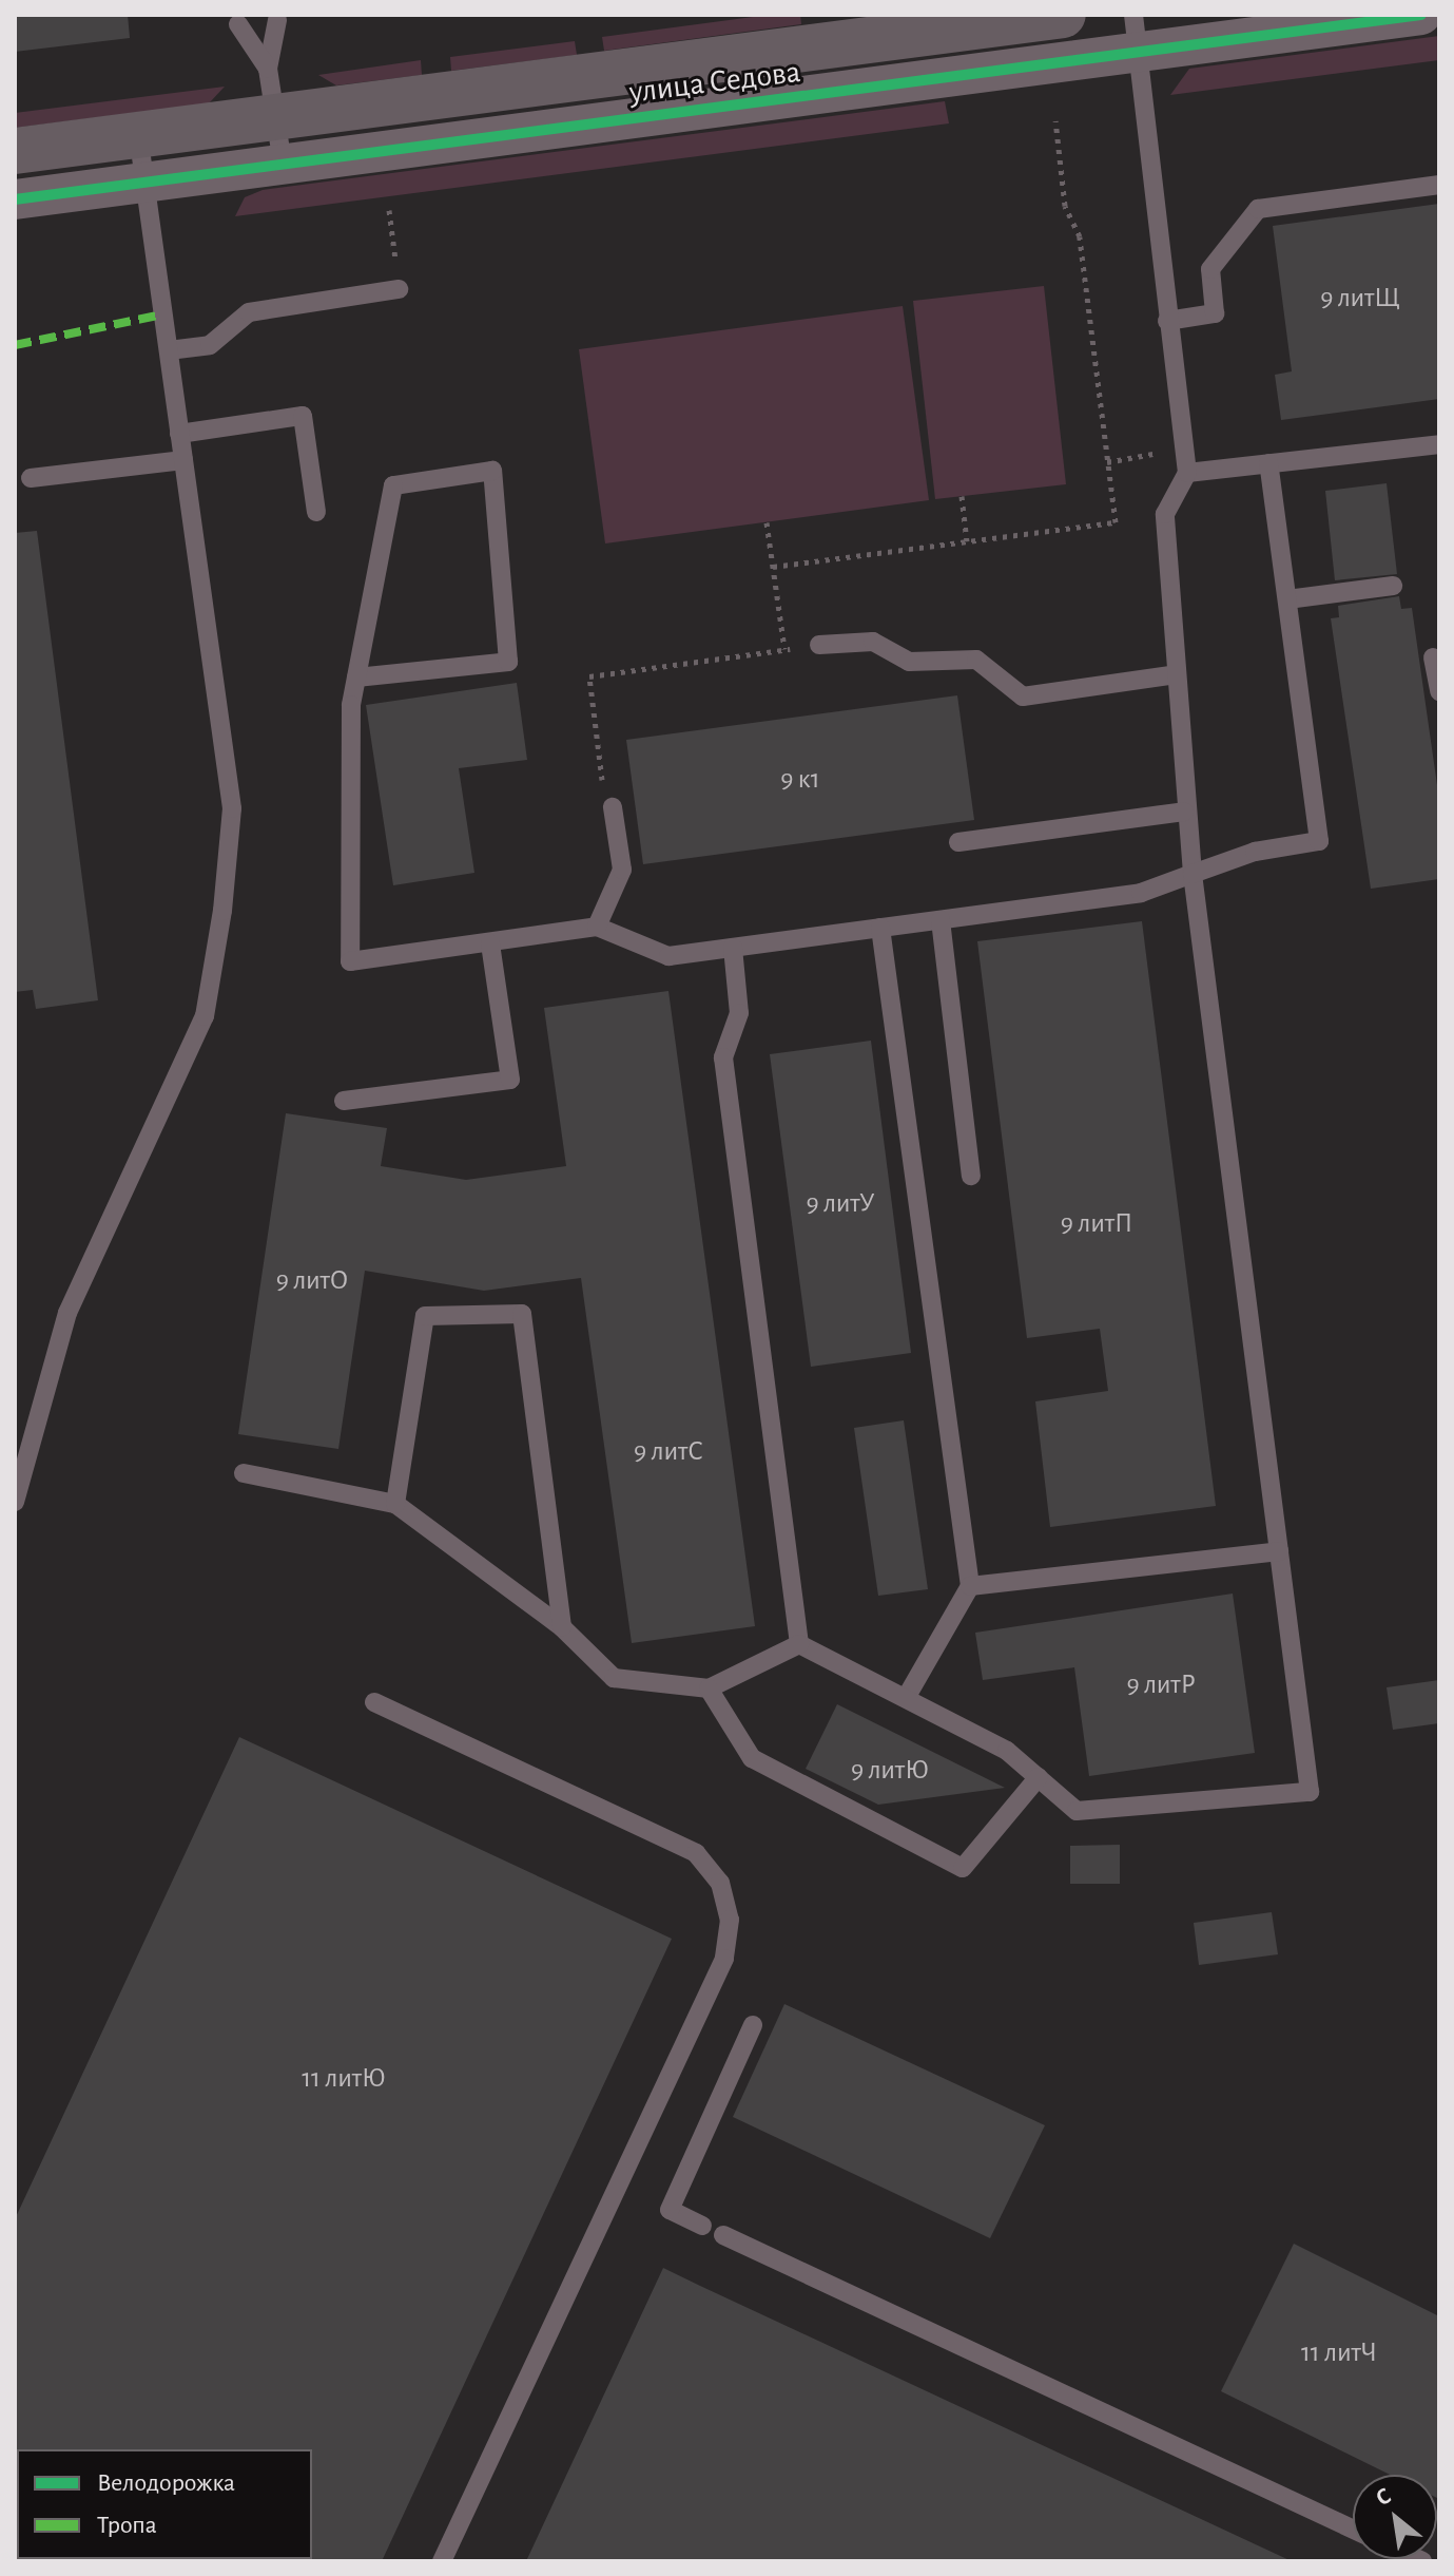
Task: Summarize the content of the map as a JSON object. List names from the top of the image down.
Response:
{
  "streets": {
    "street": ["улица Седова"]
  },
  "house_numbers": [
    "9 литЩ",
    "9 к1",
    "9 литУ",
    "9 литП",
    "9 литО",
    "9 литС",
    "9 литР",
    "9 литЮ",
    "11 литЮ",
    "11 литЧ"
  ],
  "legend": ["Велодорожка", "Тропа"],
  "north": "top left"
}
